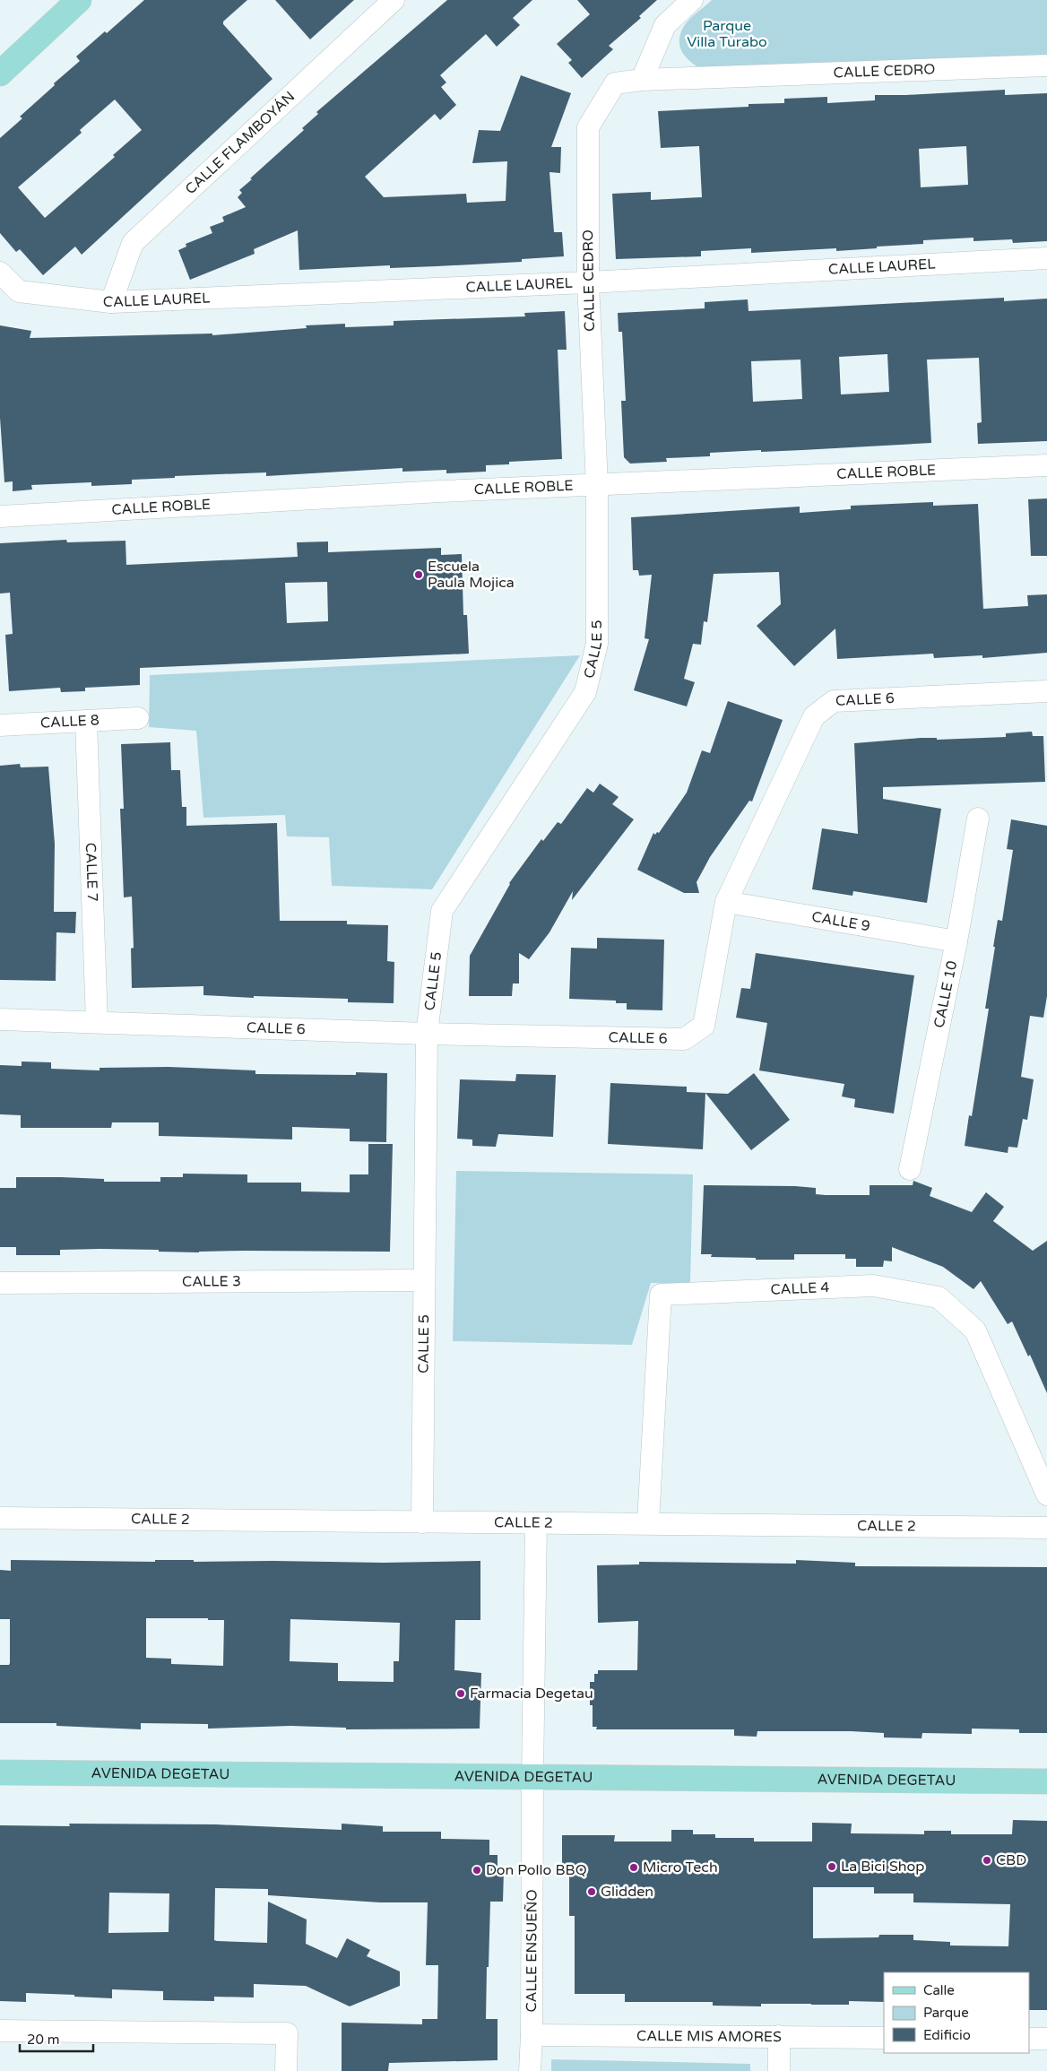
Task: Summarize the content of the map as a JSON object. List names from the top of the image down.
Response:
{
  "streets": {
    "main road": ["AVENIDA DEGETAU"],
    "street": [
      "CALLE CEDRO",
      "CALLE FLAMBOYÁN",
      "CALLE LAUREL",
      "CALLE ROBLE",
      "CALLE 5",
      "CALLE 6",
      "CALLE 8",
      "CALLE 7",
      "CALLE 9",
      "CALLE 10",
      "CALLE 3",
      "CALLE 4",
      "CALLE 2",
      "CALLE ENSUEÑO",
      "CALLE MIS AMORES"
    ]
  },
  "crossings": [
    ["CALLE CEDRO", "CALLE LAUREL"],
    ["CALLE CEDRO", "CALLE ROBLE"],
    ["CALLE CEDRO", "CALLE 5"],
    ["CALLE FLAMBOYÁN", "CALLE LAUREL"],
    ["CALLE ROBLE", "CALLE 5"],
    ["CALLE 5", "CALLE 6"],
    ["CALLE 5", "CALLE 3"],
    ["CALLE 5", "CALLE 2"],
    ["CALLE 6", "CALLE 7"],
    ["CALLE 6", "CALLE 9"],
    ["CALLE 8", "CALLE 7"],
    ["CALLE 9", "CALLE 10"],
    ["CALLE 4", "CALLE 2"],
    ["CALLE 2", "CALLE ENSUEÑO"],
    ["AVENIDA DEGETAU", "CALLE ENSUEÑO"],
    ["CALLE ENSUEÑO", "CALLE MIS AMORES"]
  ],
  "parks": ["Parque Villa Turabo"],
  "places": [
    "Escuela Paula Mojica",
    "Farmacia Degetau",
    "CBD",
    "La Bici Shop",
    "Micro Tech",
    "Don Pollo BBQ",
    "Glidden"
  ],
  "legend": ["Calle", "Parque", "Edificio"],
  "scale_bar": "20 m"
}
